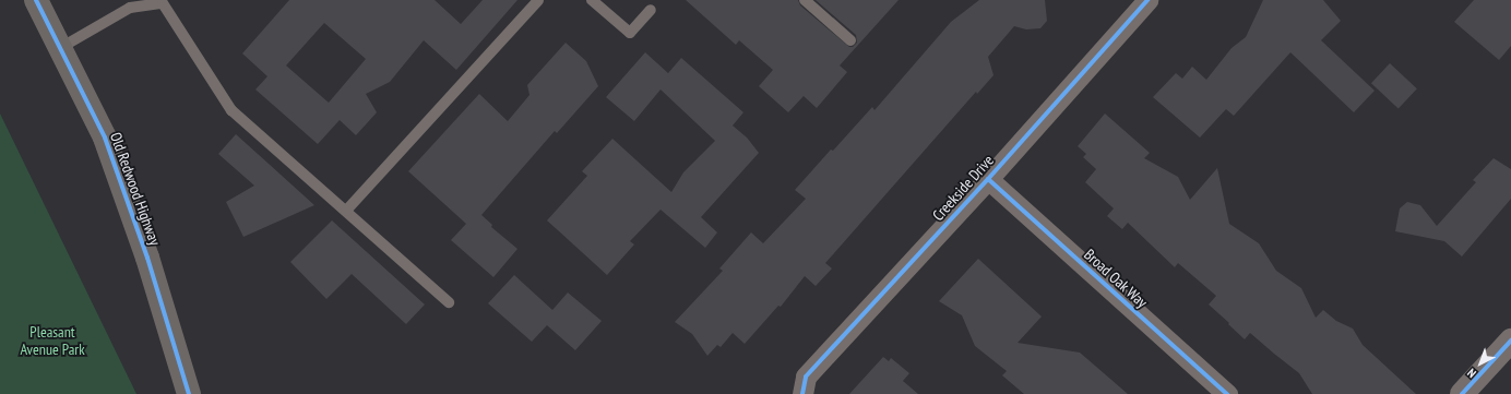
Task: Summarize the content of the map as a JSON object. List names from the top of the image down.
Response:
{
  "streets": {
    "main road": ["Old Redwood Highway"],
    "street": ["Creekside Drive", "Broad Oak Way"]
  },
  "crossings": [
    ["Creekside Drive", "Broad Oak Way"]
  ],
  "parks": ["Pleasant Avenue Park"],
  "north": "bottom left"
}
